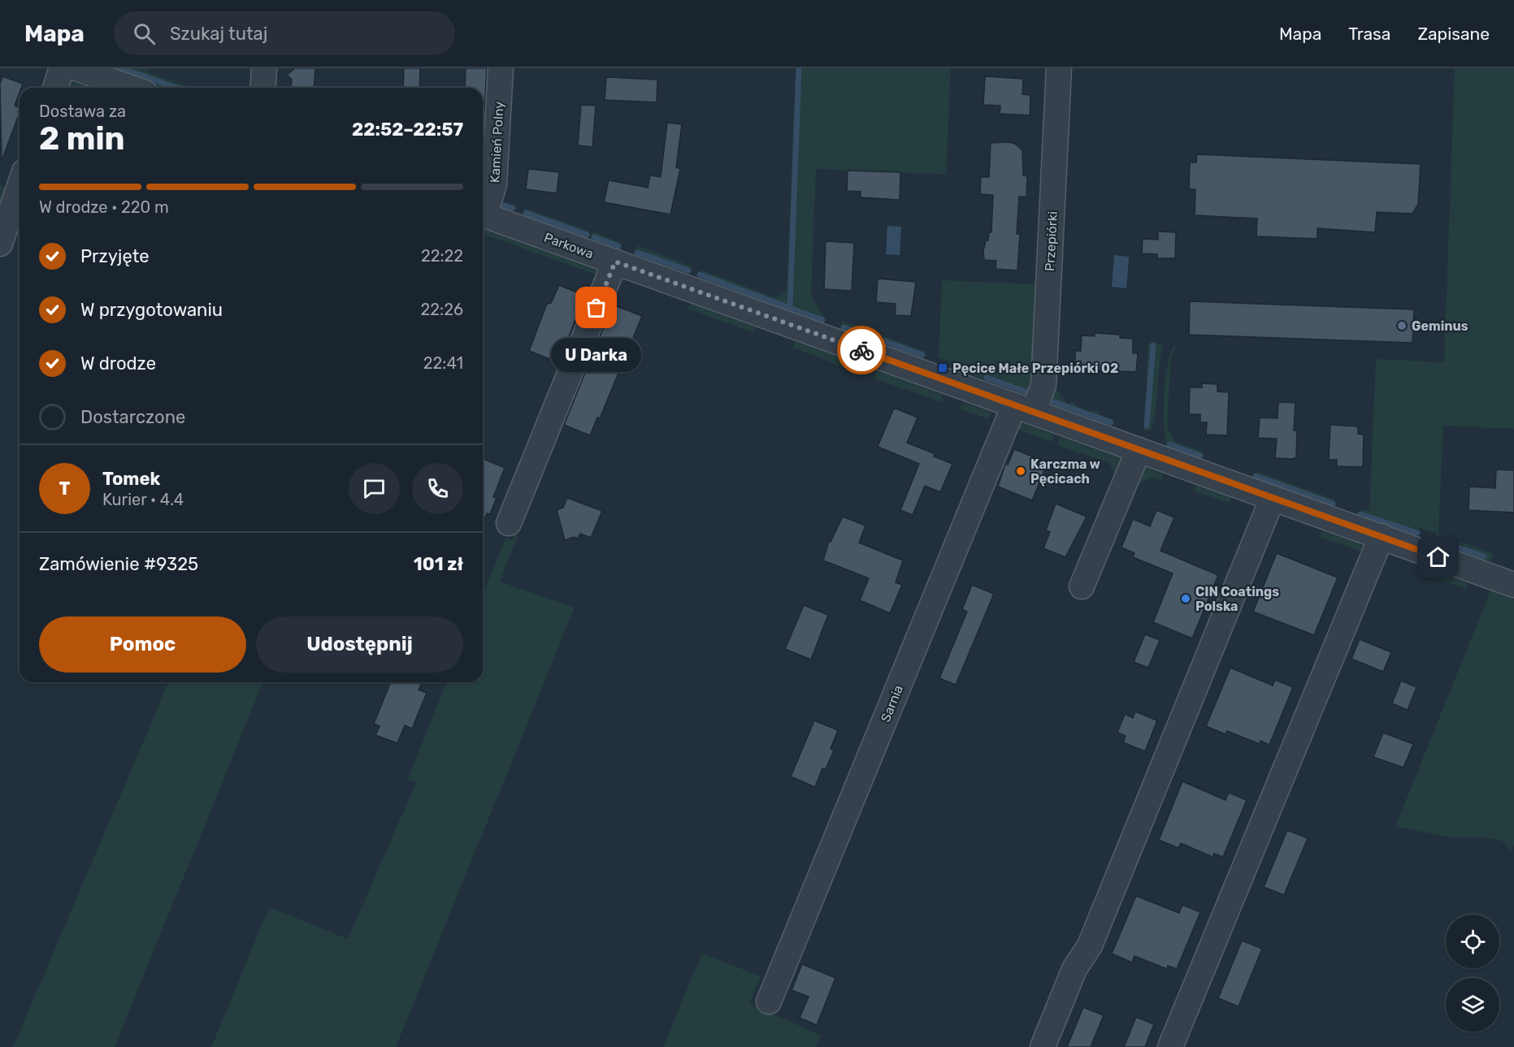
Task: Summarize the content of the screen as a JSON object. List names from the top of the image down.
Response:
{
  "streets": {
    "street": [
      "Kamień Polny",
      "Przepiórki",
      "Parkowa",
      "Sarnia"
    ]
  },
  "crossings": [
    ["Przepiórki", "Parkowa"],
    ["Przepiórki", "Sarnia"],
    ["Parkowa", "Sarnia"]
  ],
  "places": {
    "other": [
      "U Darka",
      "Geminus",
      "Karczma w Pęcicach",
      "CIN Coatings Polska"
    ],
    "transit": ["Pęcice Małe Przepiórki 02"]
  },
  "page": {
    "header": "Mapa",
    "search": "Szukaj tutaj",
    "nav": ["Mapa", "Trasa", "Zapisane"],
    "heading": ["2 min", "Dostawa za", "22:52–22:57"],
    "panel": [
      "Tomek",
      "Kurier · 4.4",
      "Zamówienie #9325",
      "101 zł"
    ],
    "bar": "W drodze · 220 m",
    "list": [
      ["Przyjęte", "22:22"],
      ["W przygotowaniu", "22:26"],
      ["W drodze", "22:41"],
      "Dostarczone"
    ],
    "bubble": "U Darka",
    "round": "T",
    "buttons": ["Pomoc", "Udostępnij"]
  }
}
